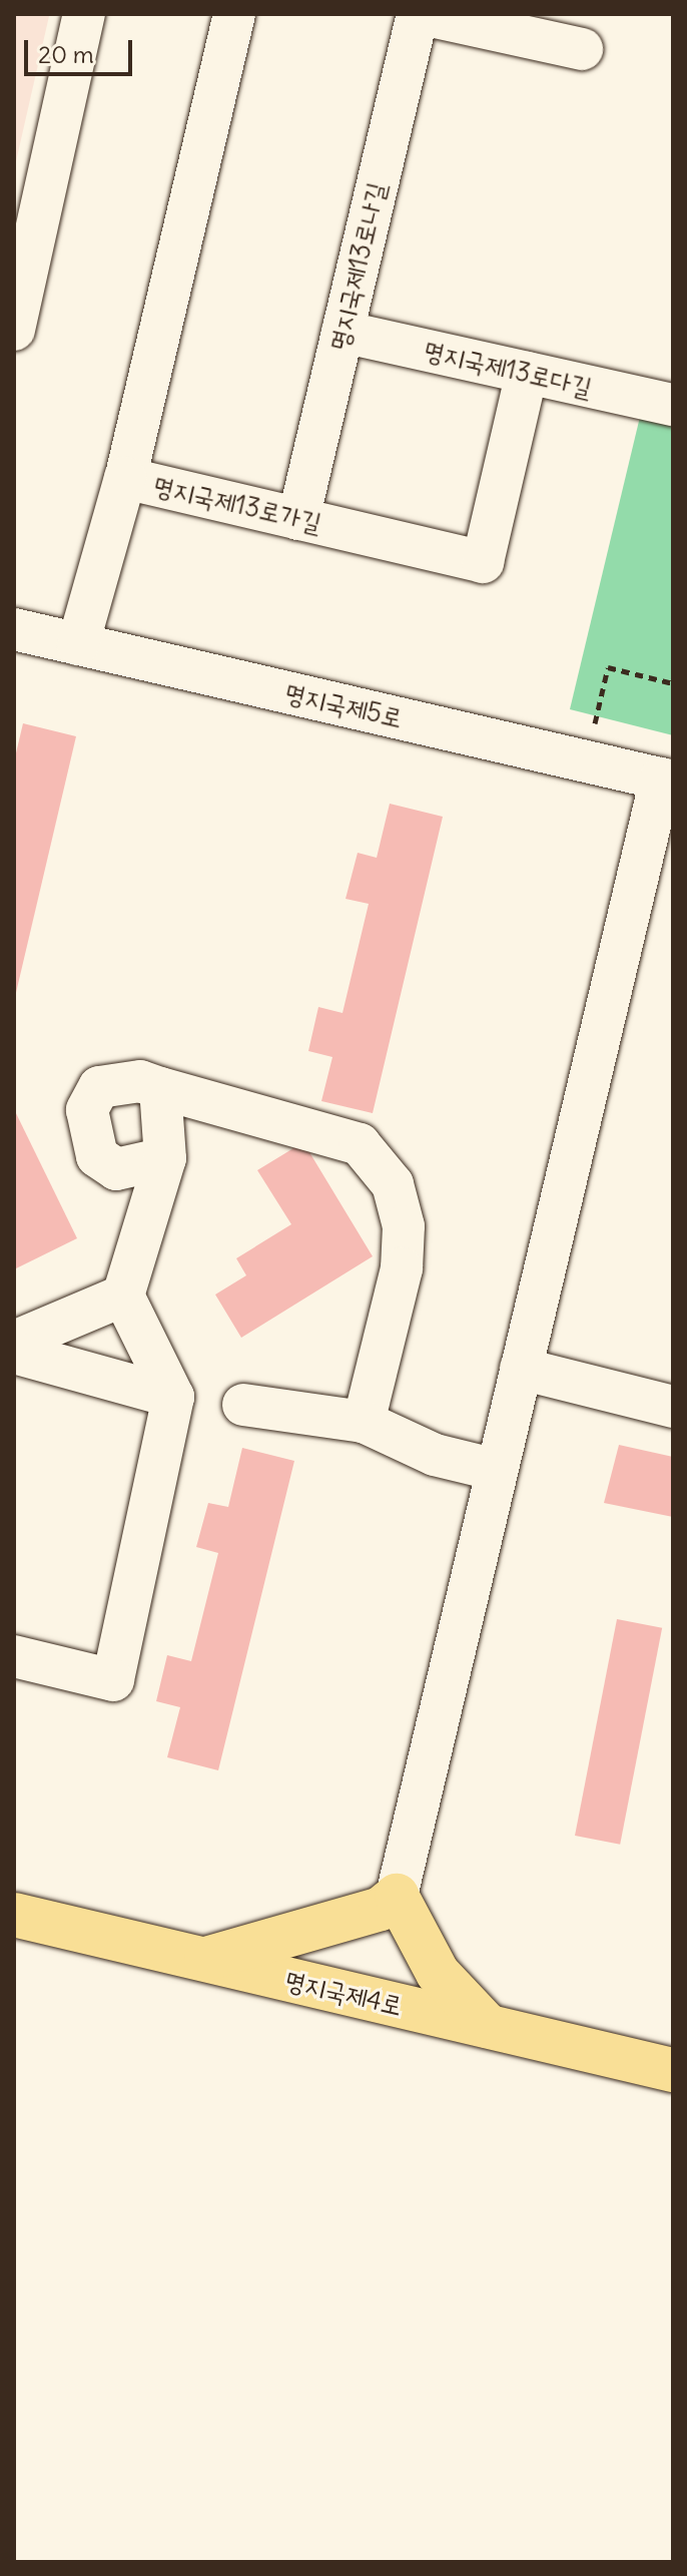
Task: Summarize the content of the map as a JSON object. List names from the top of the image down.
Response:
{
  "streets": {
    "main road": ["명지국제4로"],
    "street": [
      "명지국제13로나길",
      "명지국제13로다길",
      "명지국제13로가길",
      "명지국제5로"
    ]
  },
  "crossings": [
    ["명지국제13로나길", "명지국제13로다길"],
    ["명지국제13로나길", "명지국제13로가길"],
    ["명지국제13로다길", "명지국제13로가길"]
  ],
  "scale_bar": "20 m"
}
